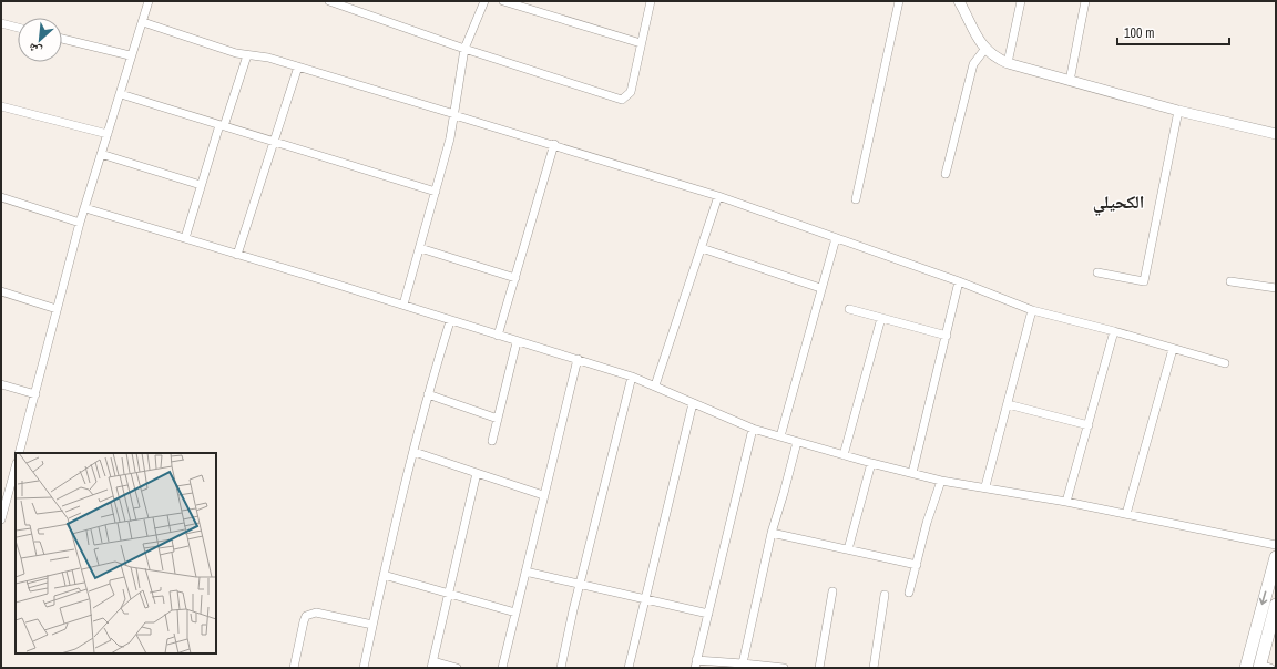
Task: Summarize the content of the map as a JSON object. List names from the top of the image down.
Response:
{
  "districts": ["الكحيلي"],
  "scale_bar": "100 m",
  "north": "bottom left"
}
